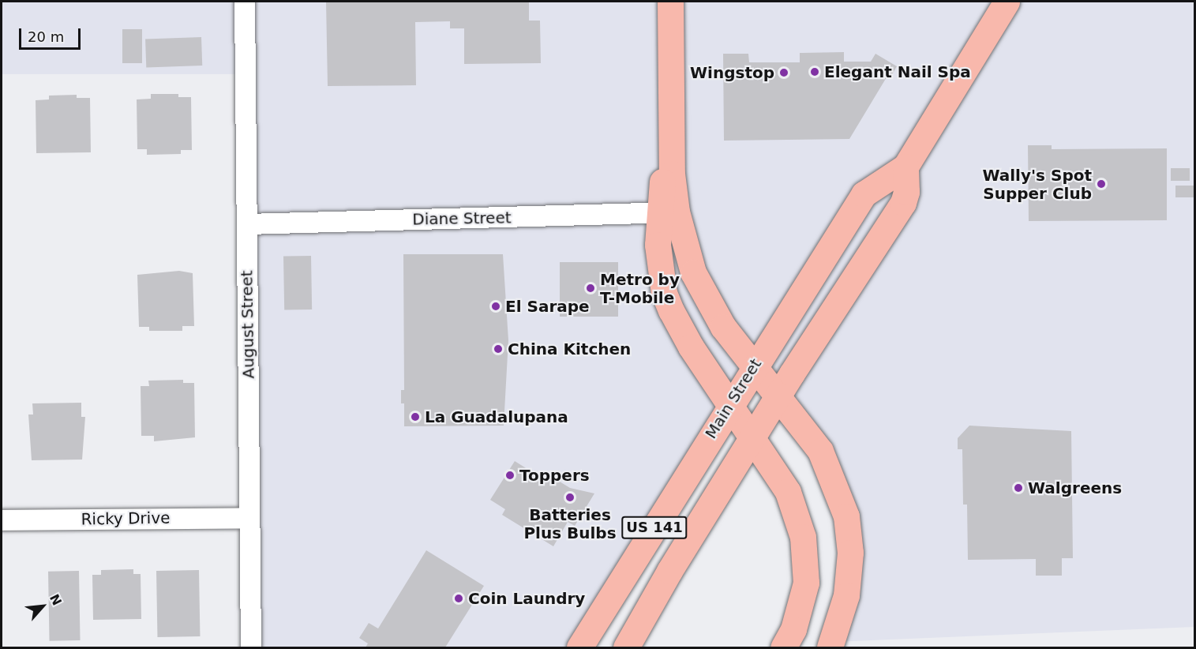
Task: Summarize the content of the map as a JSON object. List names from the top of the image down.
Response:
{
  "streets": {
    "main road": ["Main Street", "US 141"],
    "street": ["Diane Street", "August Street", "Ricky Drive"]
  },
  "crossings": [
    ["Diane Street", "August Street"],
    ["August Street", "Ricky Drive"],
    ["Main Street", "US 141"]
  ],
  "places": [
    "Elegant Nail Spa",
    "Wingstop",
    "Wally's Spot Supper Club",
    "Metro by T-Mobile",
    "El Sarape",
    "China Kitchen",
    "La Guadalupana",
    "Toppers",
    "Walgreens",
    "Batteries Plus Bulbs",
    "Coin Laundry"
  ],
  "scale_bar": "20 m",
  "north": "top right"
}
